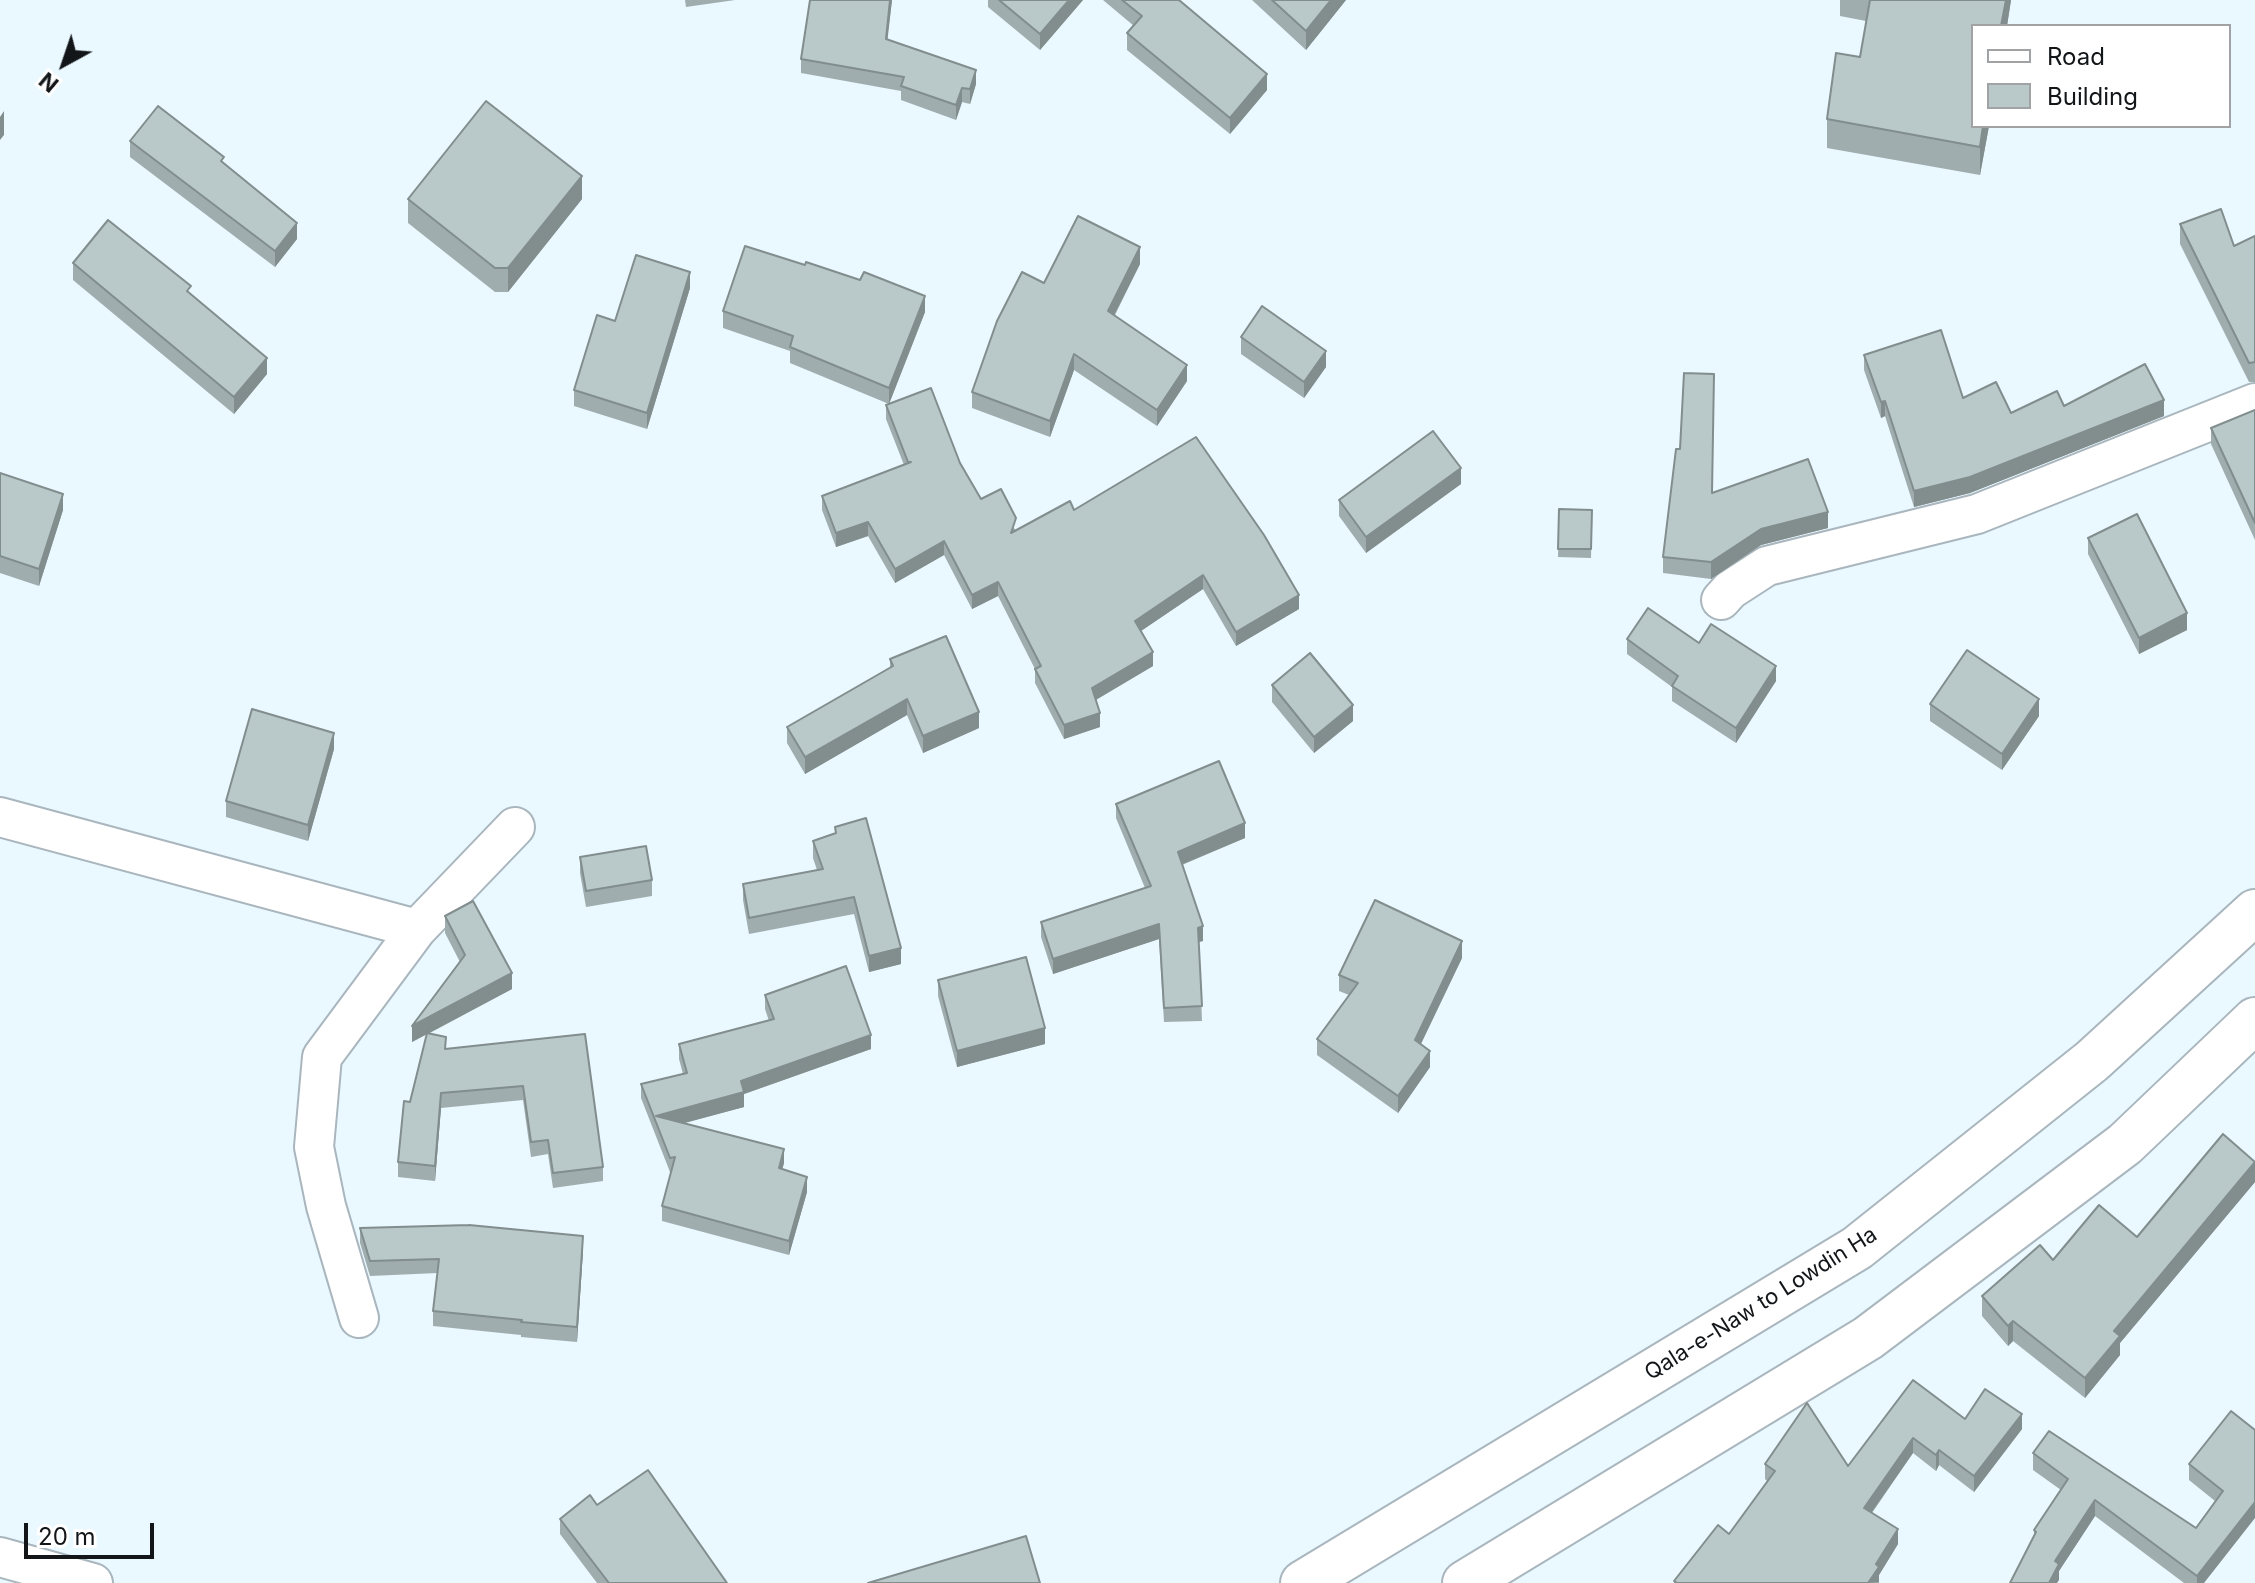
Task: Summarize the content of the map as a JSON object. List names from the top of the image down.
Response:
{
  "streets": {
    "main road": ["Qala-e-Naw to Lowdin Ha"]
  },
  "legend": ["Road", "Building"],
  "scale_bar": "20 m",
  "north": "bottom left"
}
